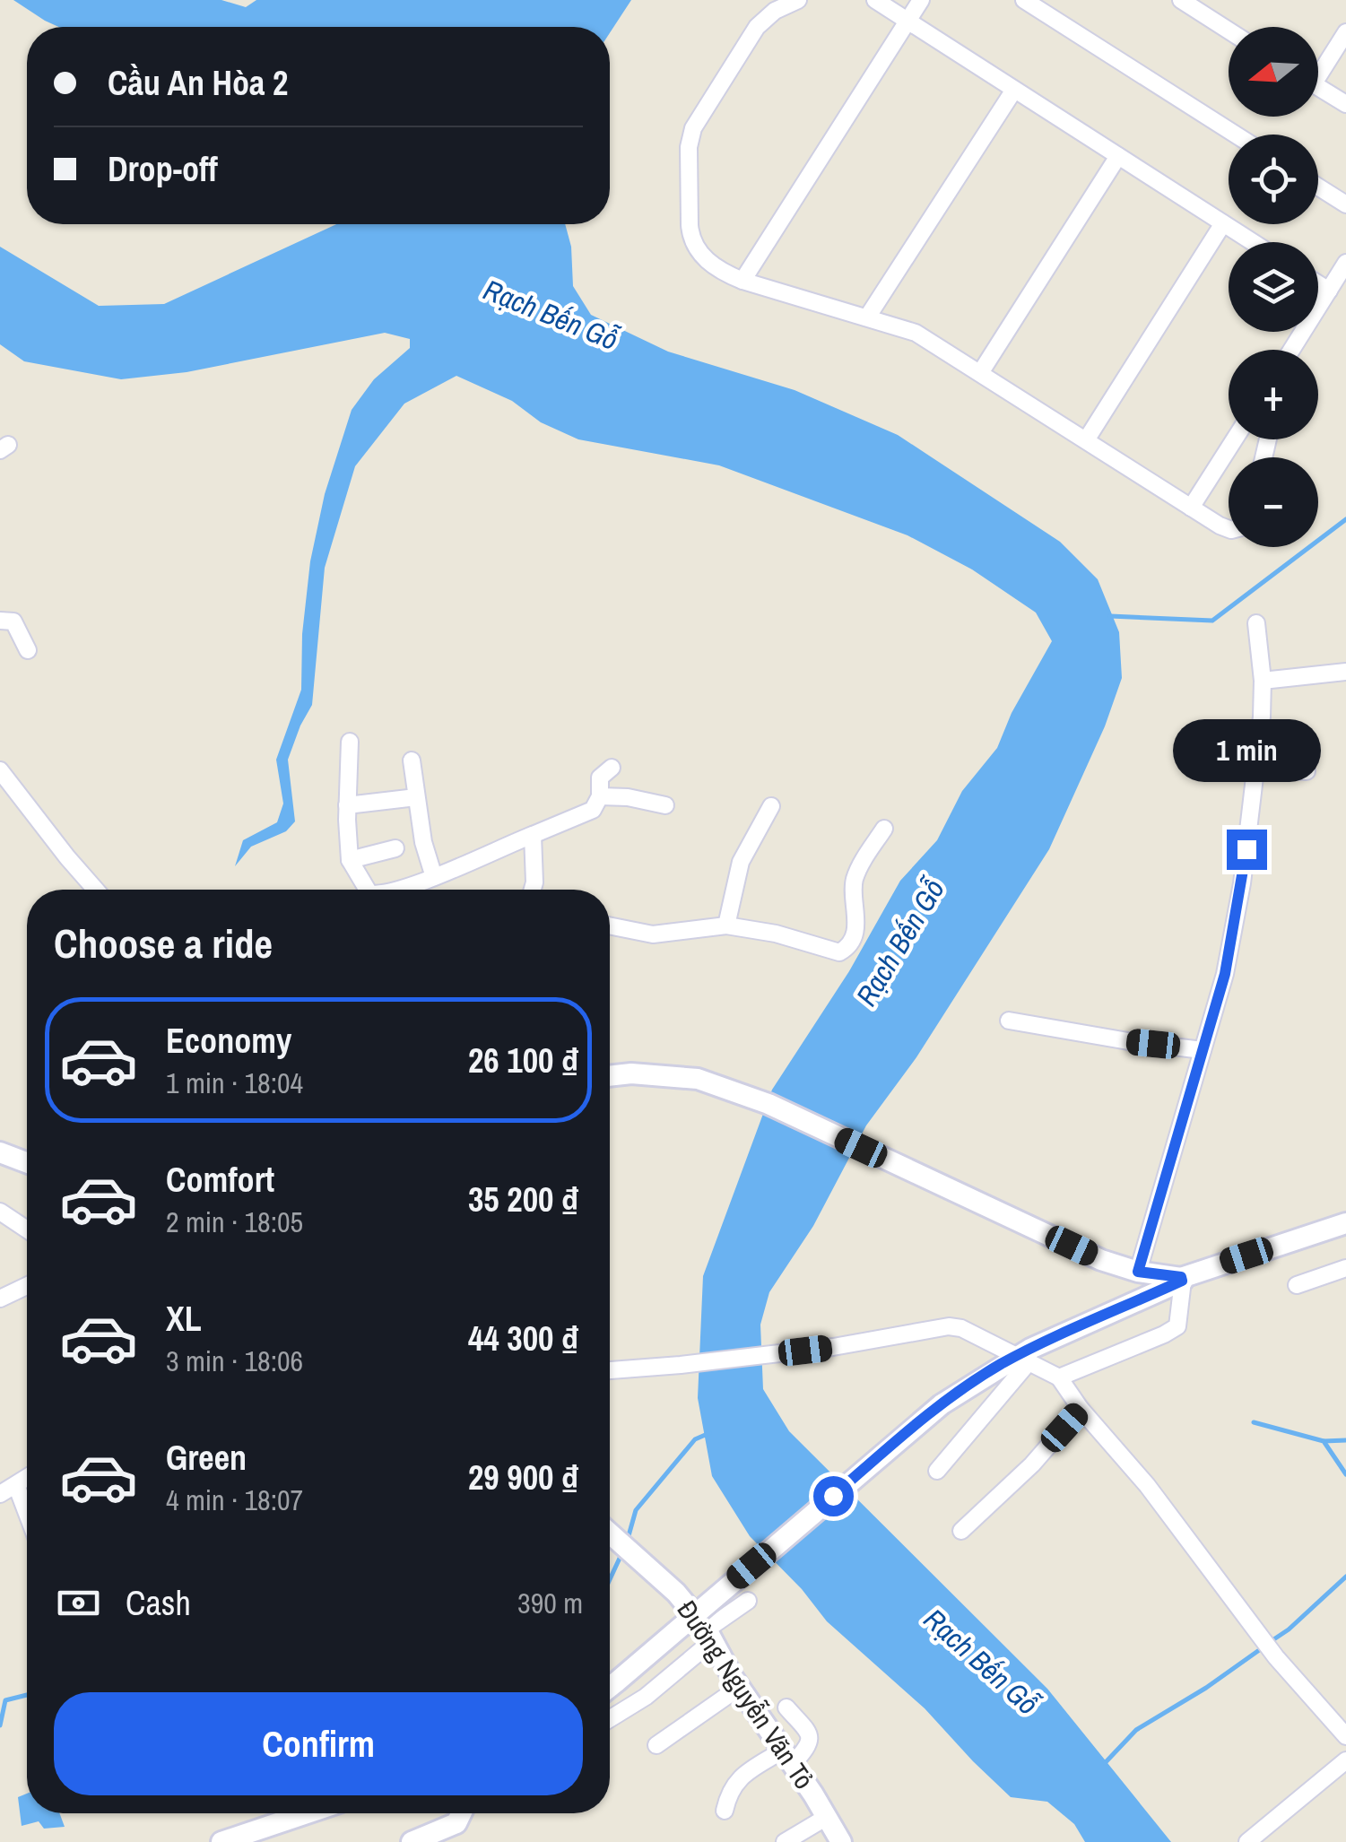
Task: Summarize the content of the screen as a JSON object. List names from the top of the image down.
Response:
{
  "streets": {
    "main road": ["Đường Nguyễn Văn Tỏ"]
  },
  "water": ["Rạch Bến Gỗ"],
  "north": "left",
  "page": {
    "map_buttons": ["+", "−"],
    "banner": ["Cầu An Hòa 2", "Drop-off"],
    "bubble": "1 min",
    "heading": "Choose a ride",
    "list": [
      {
        "name": "Economy",
        "note": "1 min · 18:04",
        "value": "26 100 ₫"
      },
      {
        "name": "Comfort",
        "note": "2 min · 18:05",
        "value": "35 200 ₫"
      },
      {
        "name": "XL",
        "note": "3 min · 18:06",
        "value": "44 300 ₫"
      },
      {
        "name": "Green",
        "note": "4 min · 18:07",
        "value": "29 900 ₫"
      }
    ],
    "pay": ["Cash", "390 m"],
    "buttons": "Confirm"
  }
}
